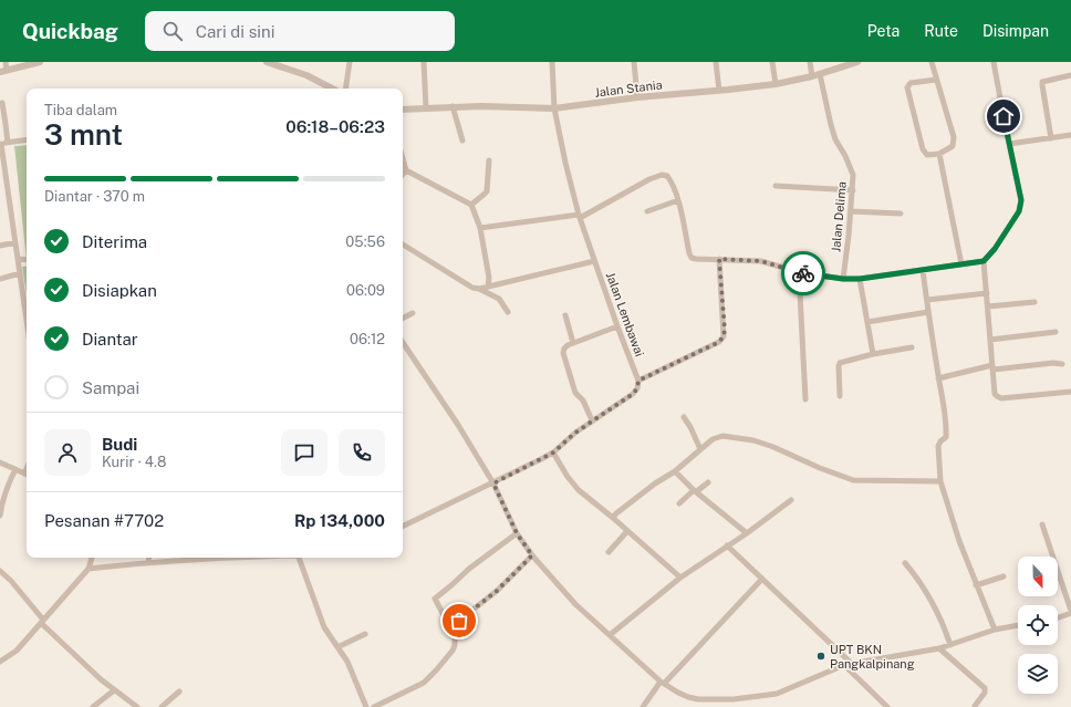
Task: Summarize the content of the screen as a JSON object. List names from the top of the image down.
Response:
{
  "streets": {
    "street": ["Jalan Stania", "Jalan Delima", "Jalan Lembawai"]
  },
  "crossings": [
    ["Jalan Stania", "Jalan Delima"],
    ["Jalan Stania", "Jalan Lembawai"]
  ],
  "places": ["UPT BKN Pangkalpinang"],
  "north": "bottom",
  "page": {
    "header": "Quickbag",
    "search": "Cari di sini",
    "nav": ["Peta", "Rute", "Disimpan"],
    "heading": ["3 mnt", "Tiba dalam", "06:18–06:23"],
    "panel": [
      "Budi",
      "Kurir · 4.8",
      "Pesanan #7702",
      "Rp 134,000"
    ],
    "bar": "Diantar · 370 m",
    "list": [
      ["Diterima", "05:56"],
      ["Disiapkan", "06:09"],
      ["Diantar", "06:12"],
      "Sampai"
    ]
  }
}
